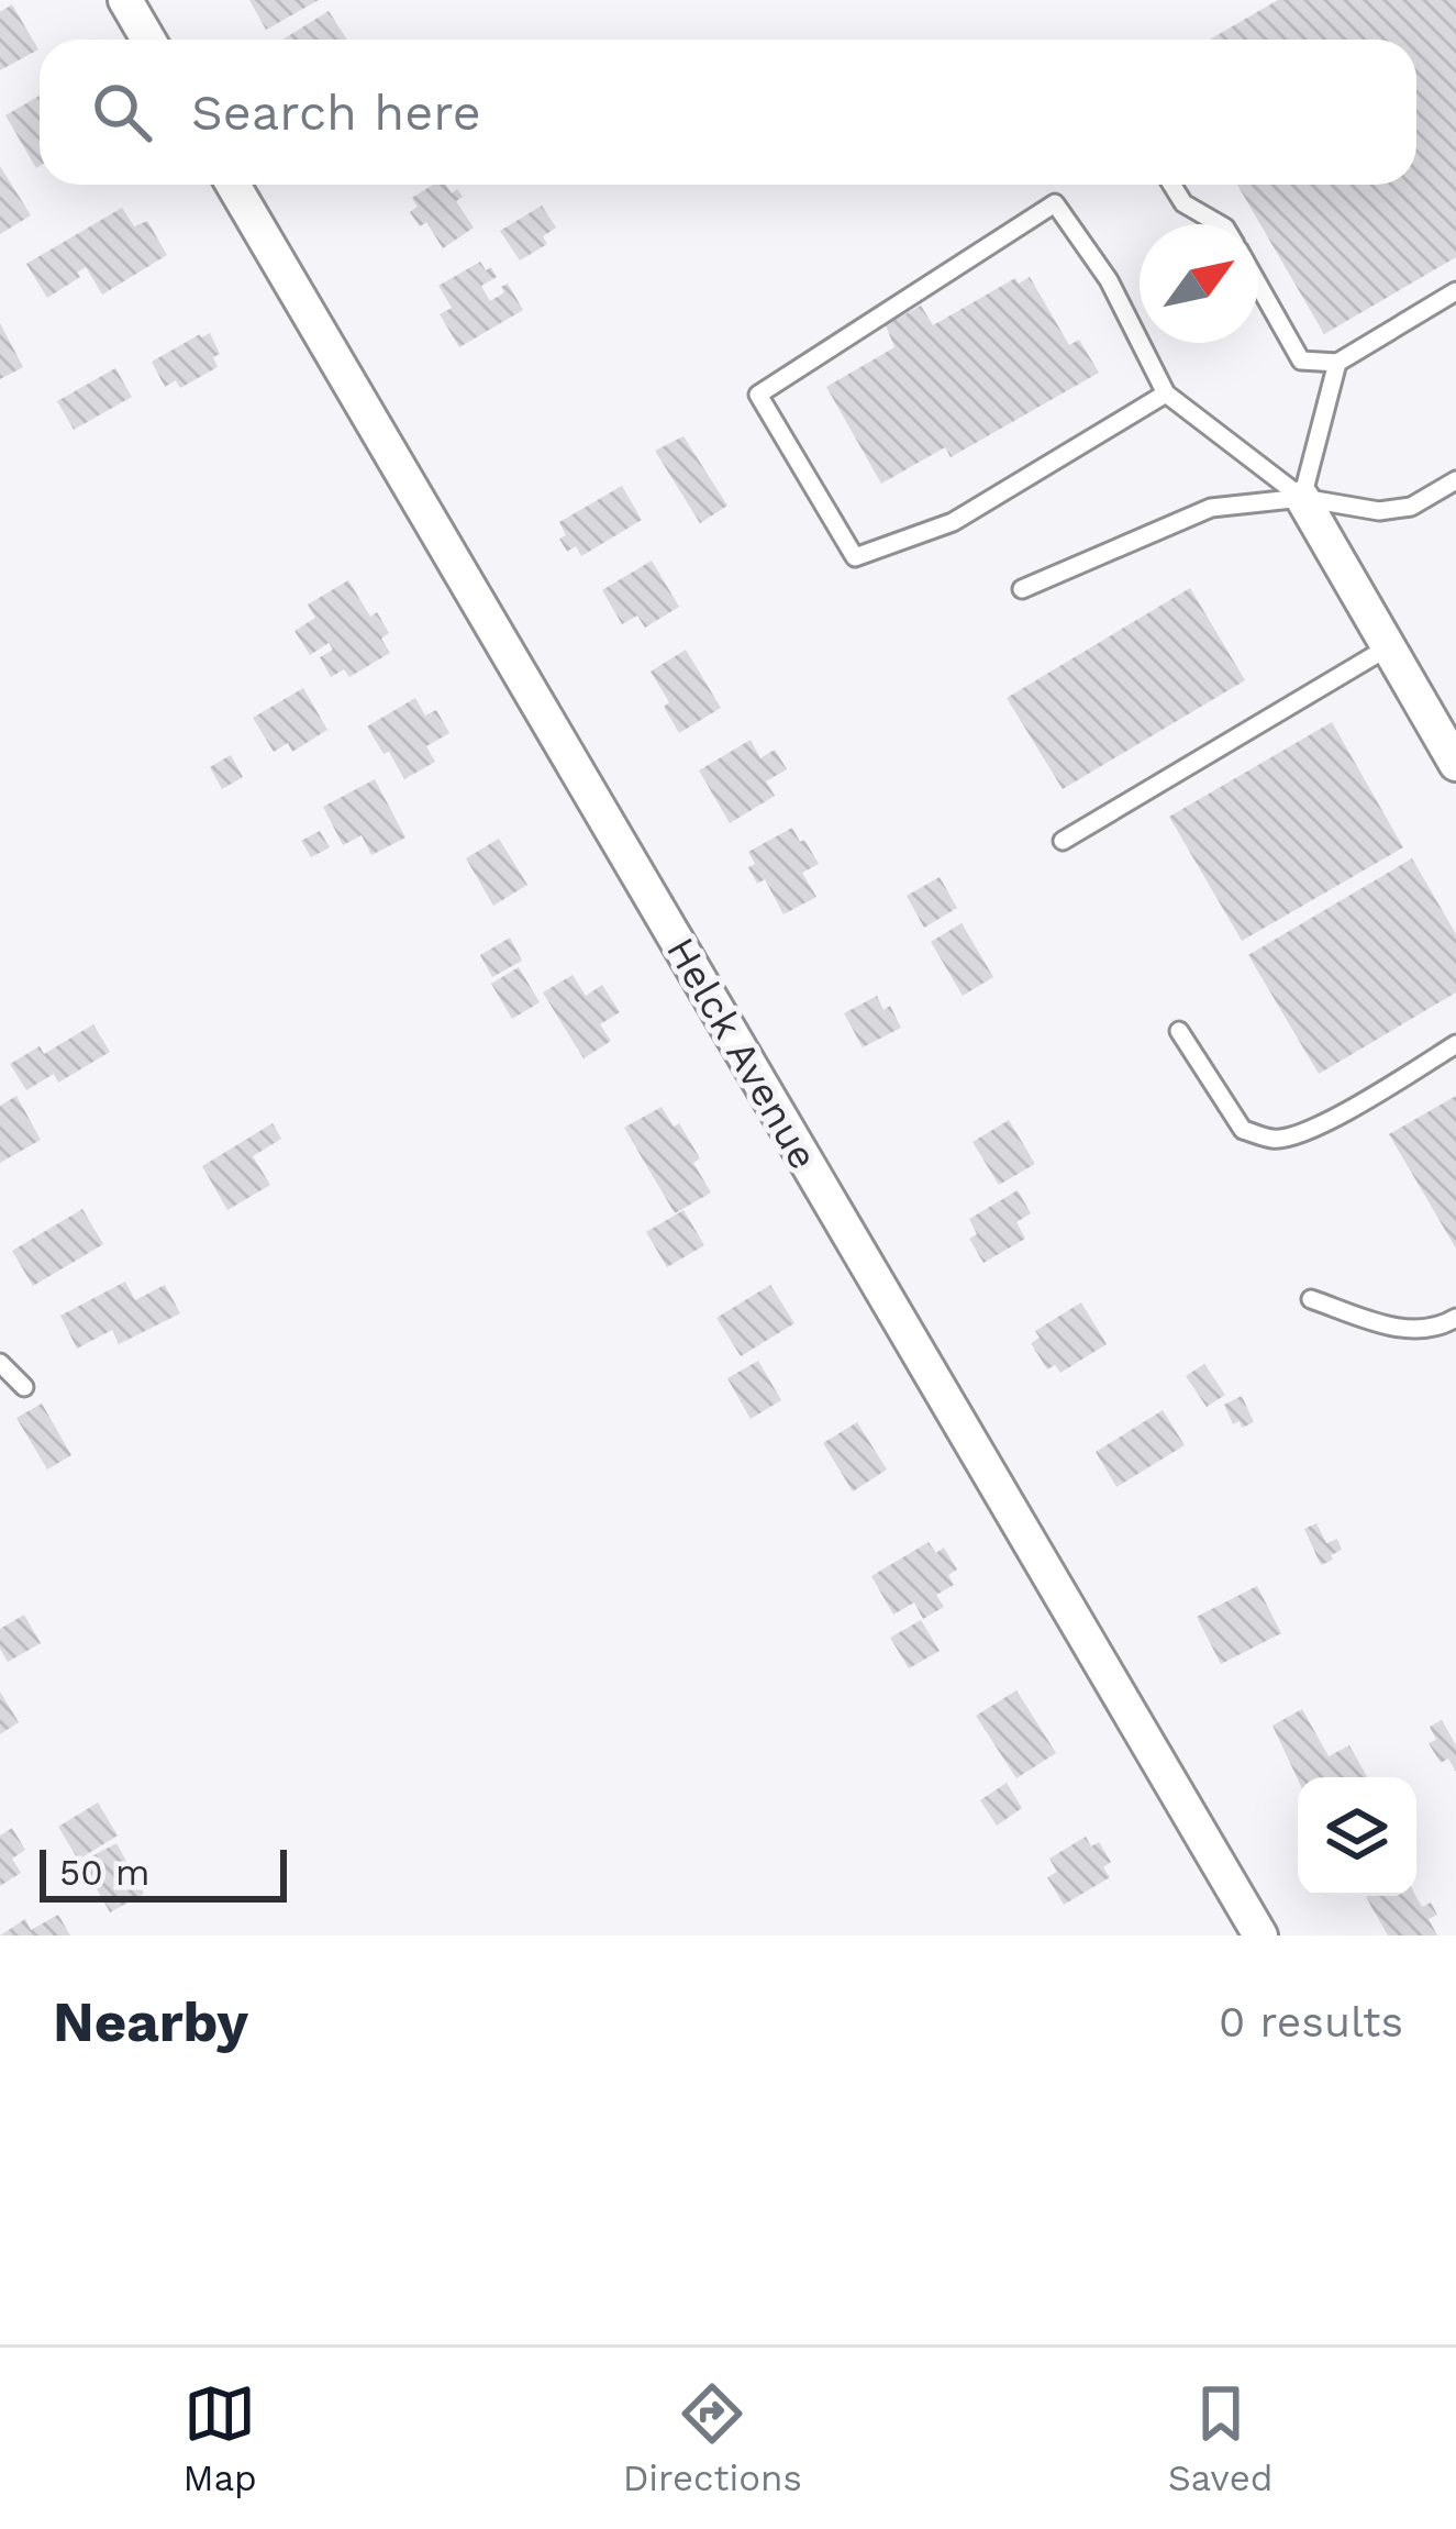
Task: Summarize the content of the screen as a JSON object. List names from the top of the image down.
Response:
{
  "streets": {
    "street": ["Helck Avenue"]
  },
  "scale_bar": "50 m",
  "north": "top right",
  "page": {
    "search": "Search here",
    "scale": "50 m",
    "heading": ["Nearby", "0 results"],
    "nav": ["Map", "Directions", "Saved"]
  }
}
